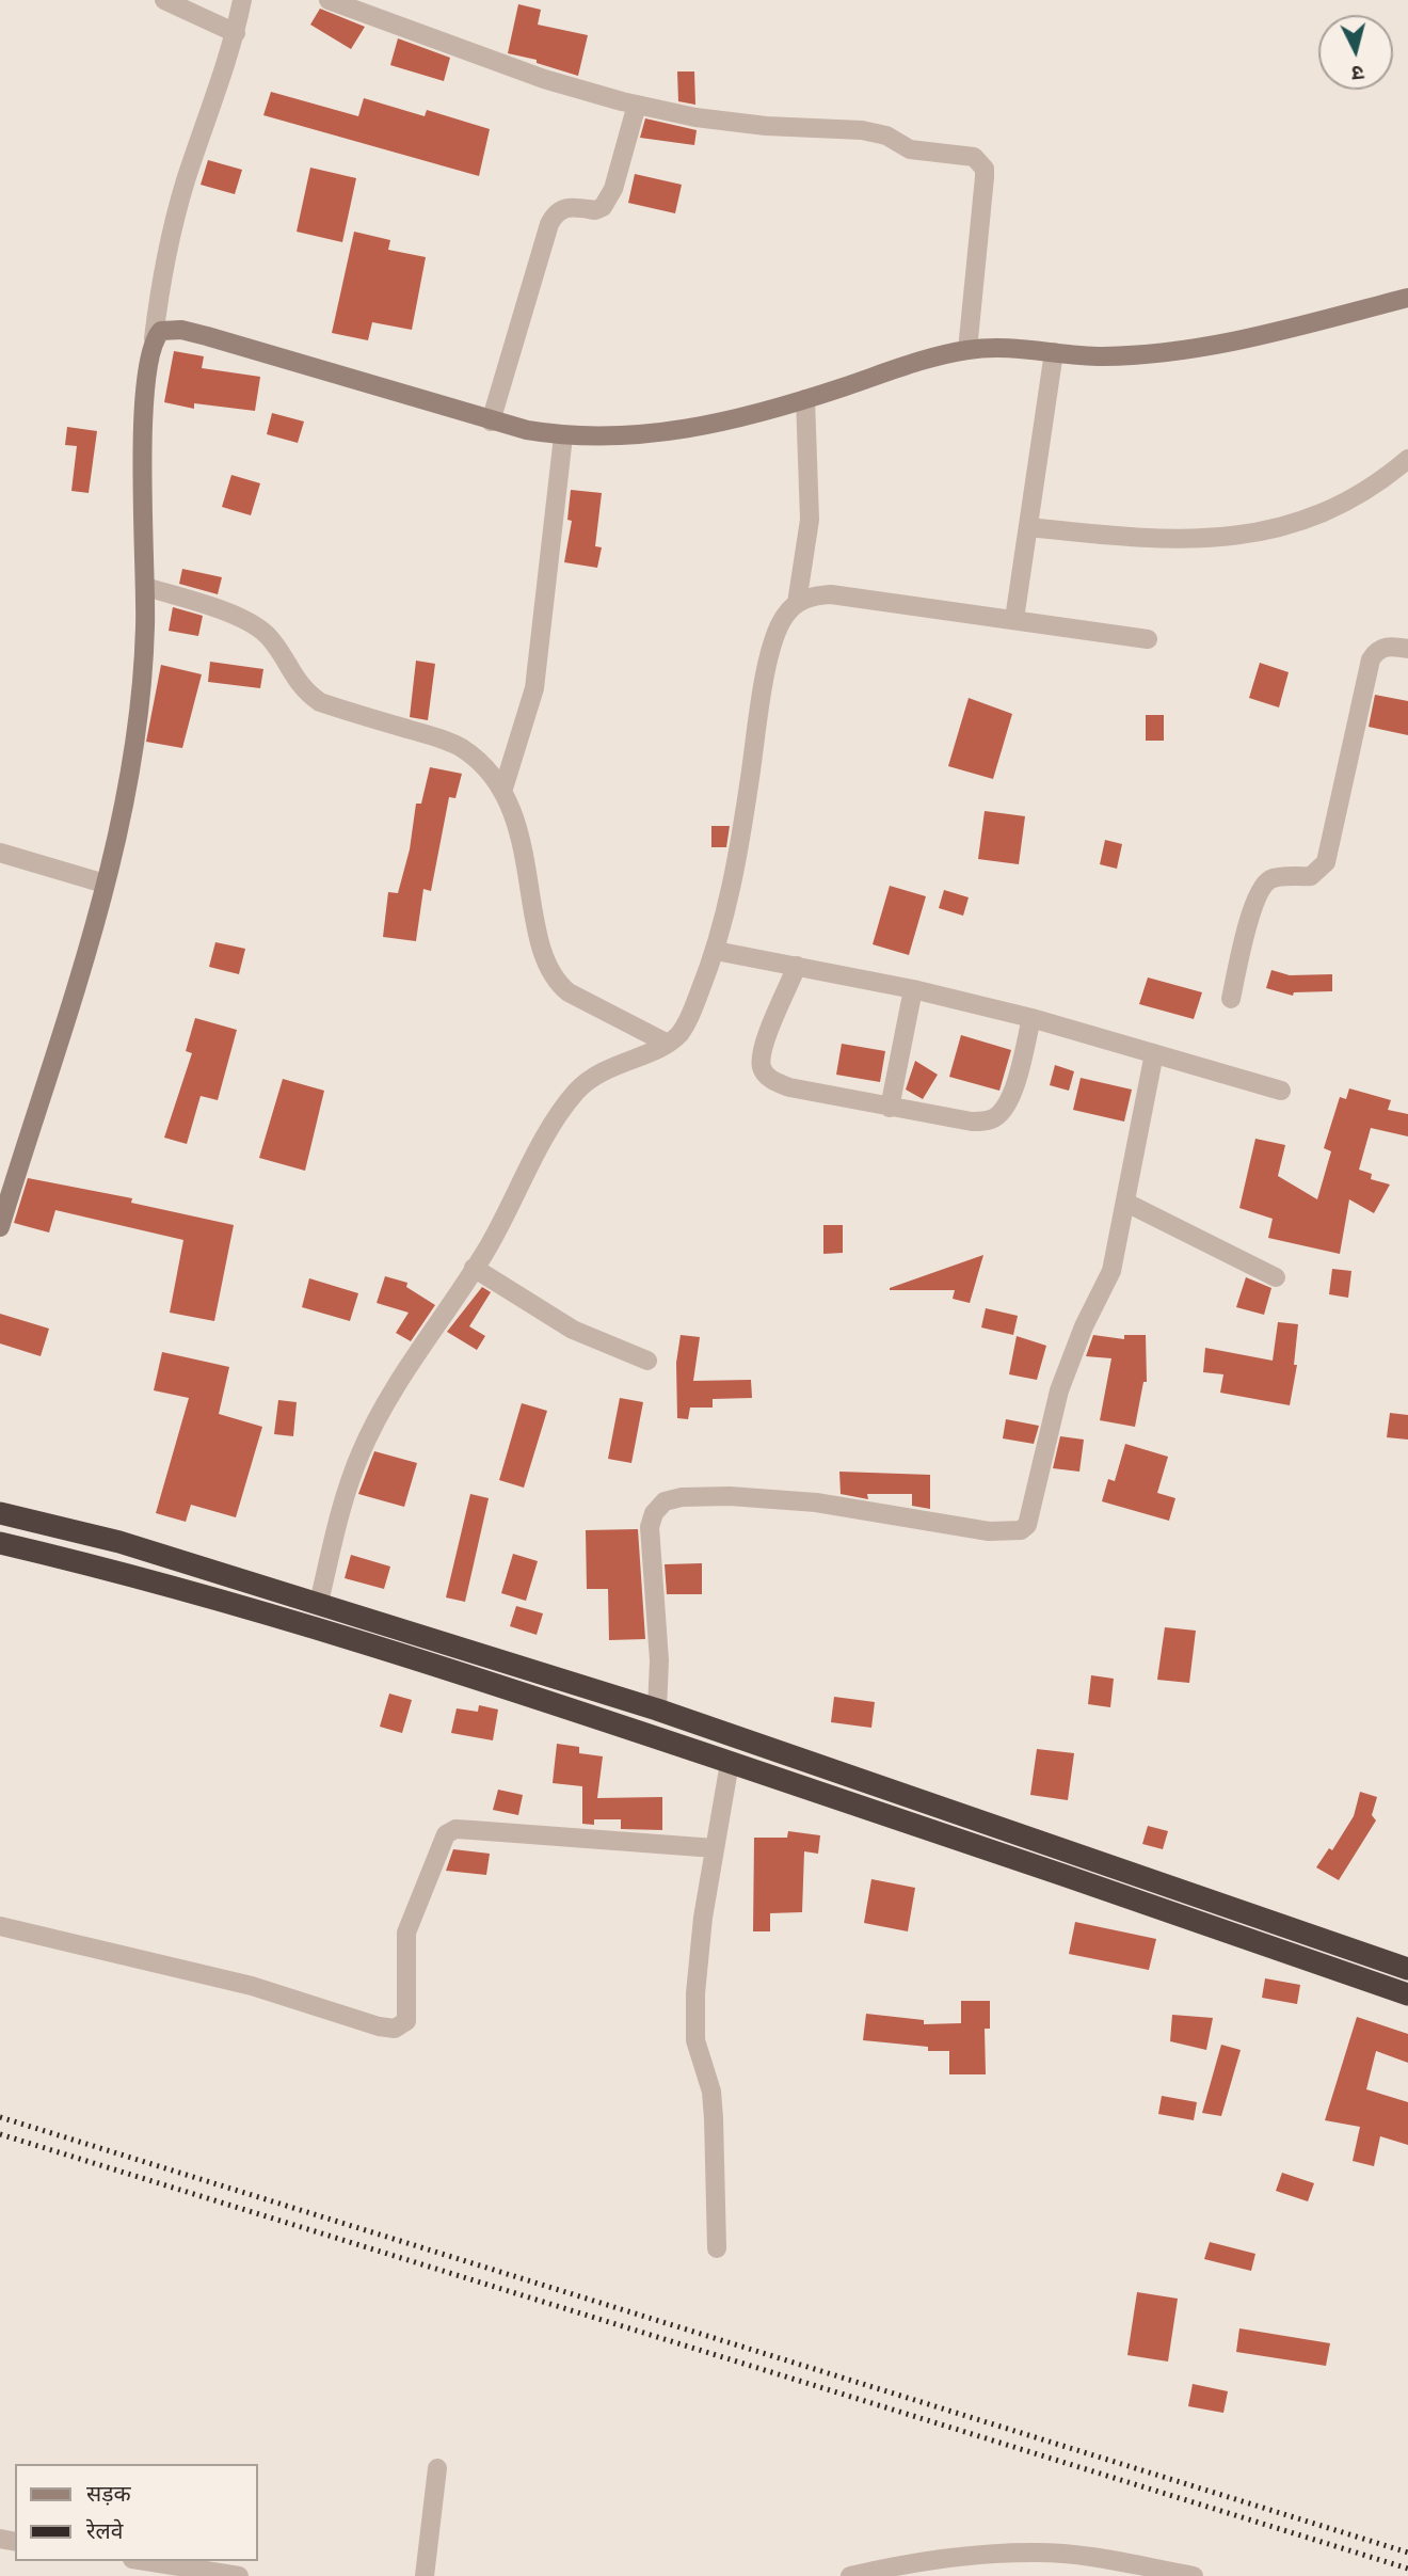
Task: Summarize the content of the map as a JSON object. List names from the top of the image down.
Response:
{
  "legend": ["सड़क", "रेलवे"],
  "north": "bottom"
}
